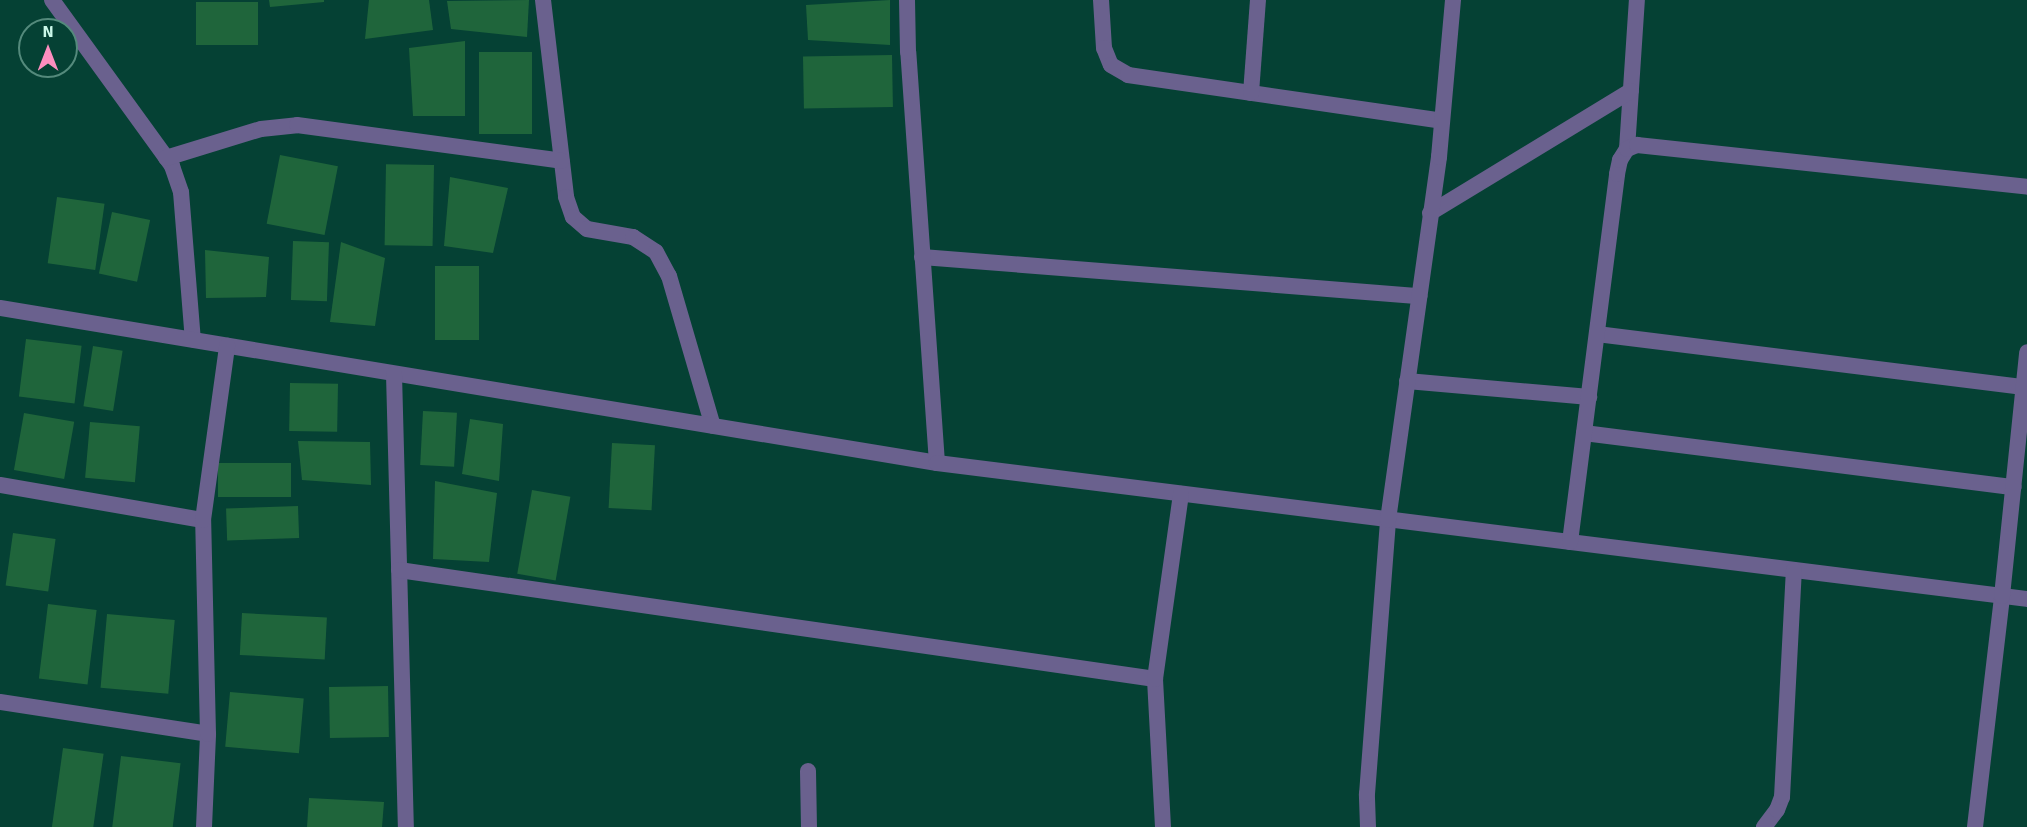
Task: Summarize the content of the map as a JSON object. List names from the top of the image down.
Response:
{
  "north": "top"
}
